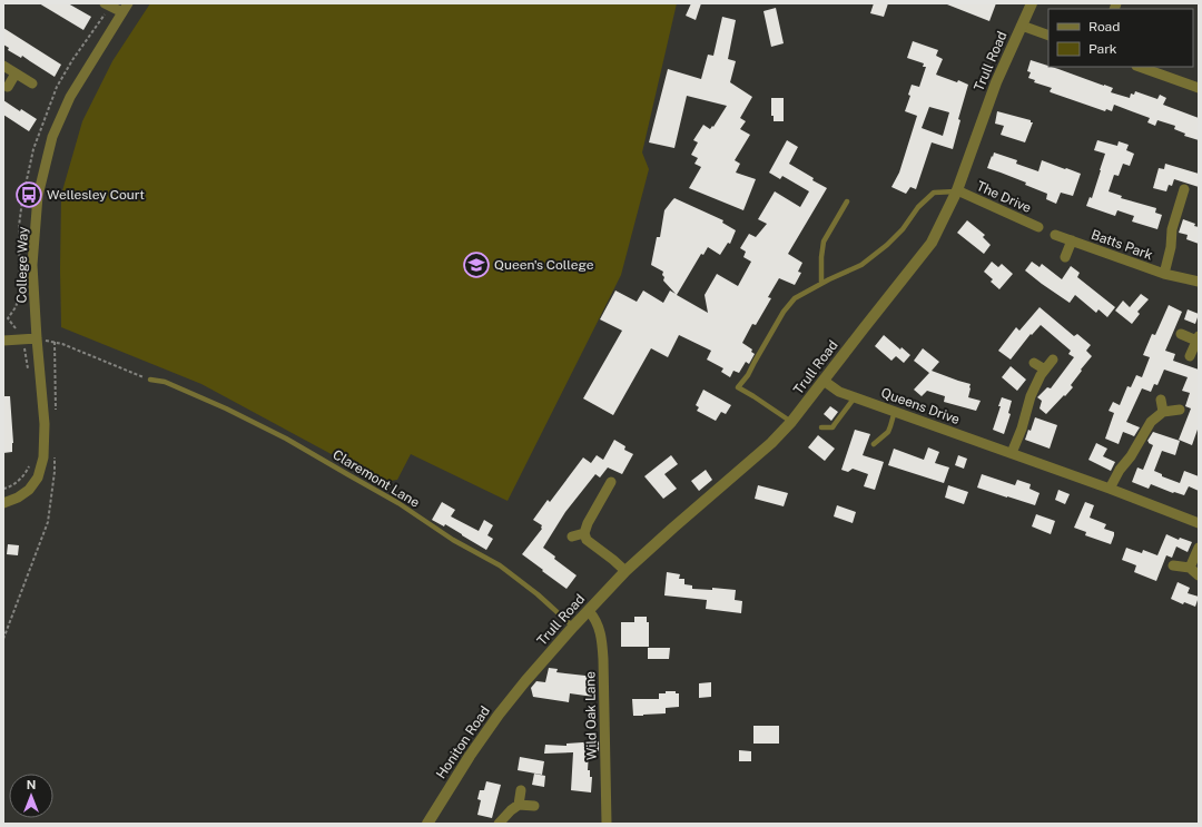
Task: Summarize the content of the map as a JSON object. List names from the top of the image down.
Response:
{
  "streets": {
    "street": [
      "Trull Road",
      "The Drive",
      "Batts Park",
      "College Way",
      "Queens Drive",
      "Wild Oak Lane",
      "Honiton Road"
    ],
    "lane": ["Claremont Lane"]
  },
  "crossings": [
    ["Trull Road", "The Drive"],
    ["Trull Road", "Queens Drive"],
    ["Trull Road", "Claremont Lane"],
    ["Trull Road", "Wild Oak Lane"],
    ["Trull Road", "Honiton Road"]
  ],
  "places": {
    "bus stop": ["Wellesley Court"],
    "school or university": ["Queen's College"]
  },
  "legend": ["Road", "Park"],
  "north": "top"
}
